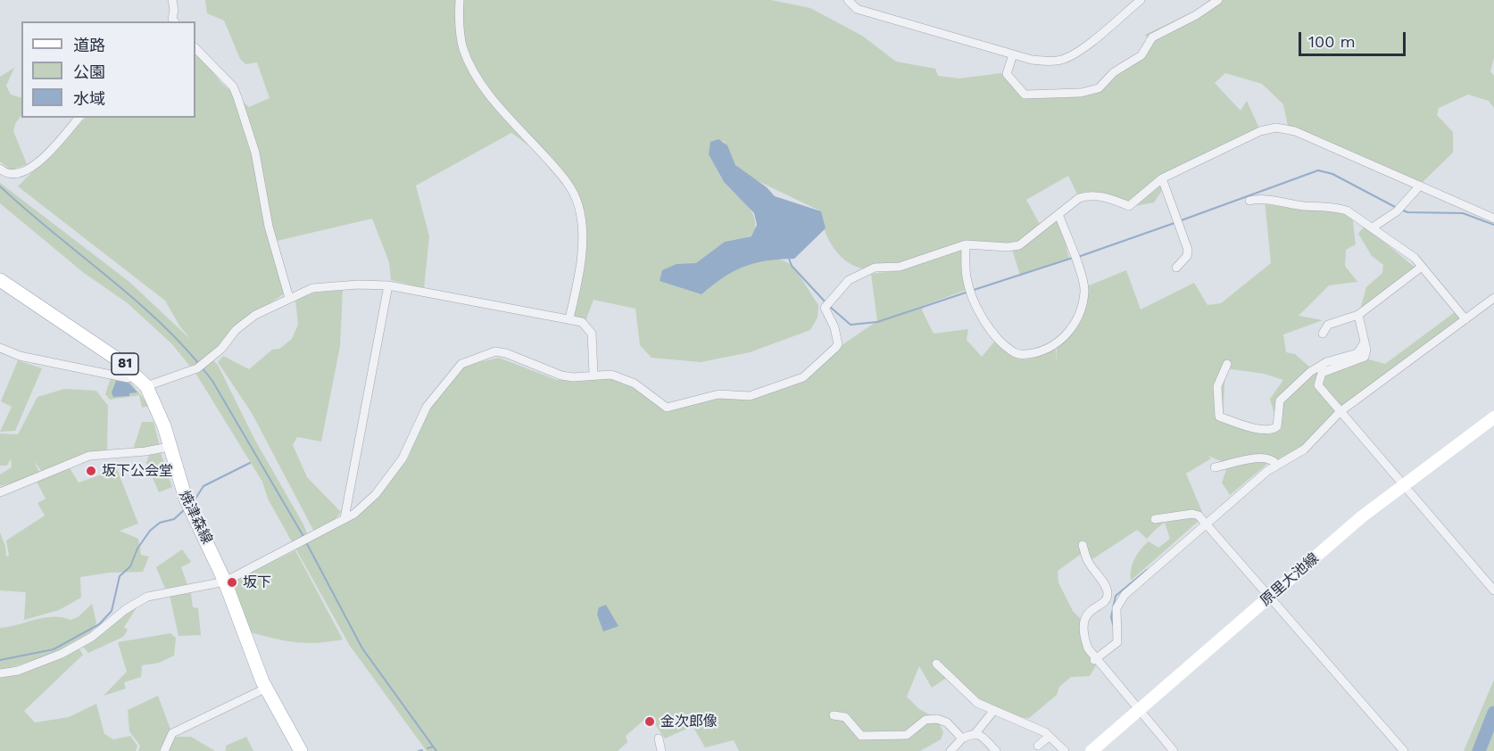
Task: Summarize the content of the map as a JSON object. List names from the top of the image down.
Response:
{
  "streets": {
    "main road": ["81", "焼津森線", "原里大池線"]
  },
  "places": ["坂下公会堂", "坂下", "金次郎像"],
  "legend": ["道路", "公園", "水域"],
  "scale_bar": "100 m"
}
